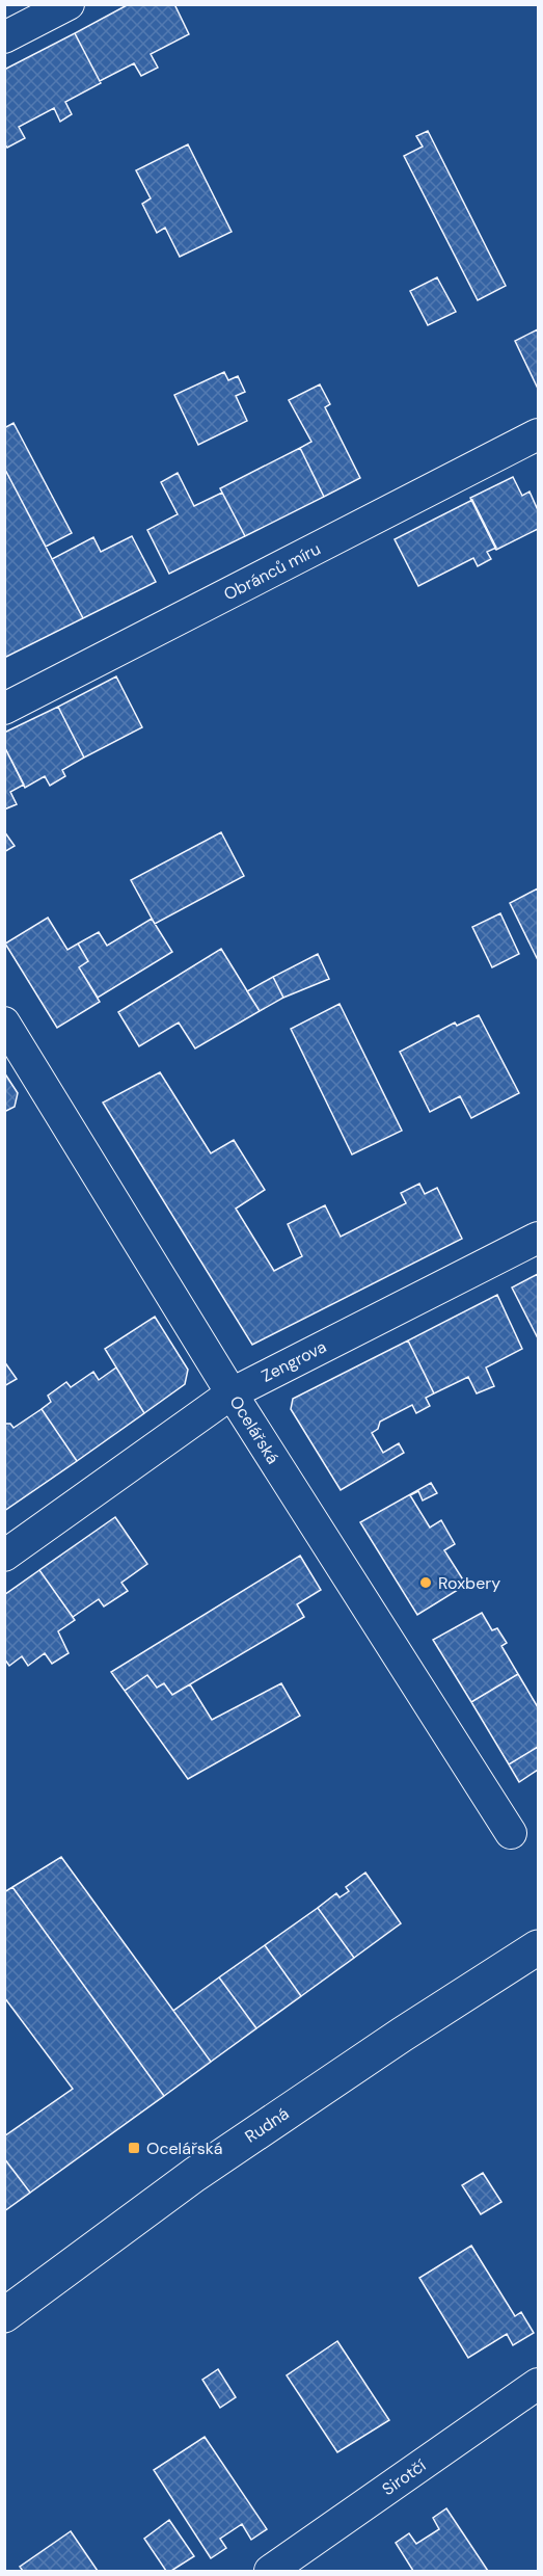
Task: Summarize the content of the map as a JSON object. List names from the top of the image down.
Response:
{
  "streets": {
    "main road": ["Rudná"],
    "street": [
      "Obránců míru",
      "Zengrova",
      "Ocelářská",
      "Sirotčí"
    ]
  },
  "crossings": [
    ["Zengrova", "Ocelářská"]
  ],
  "places": {
    "other": ["Roxbery"],
    "transit": ["Ocelářská"]
  }
}
